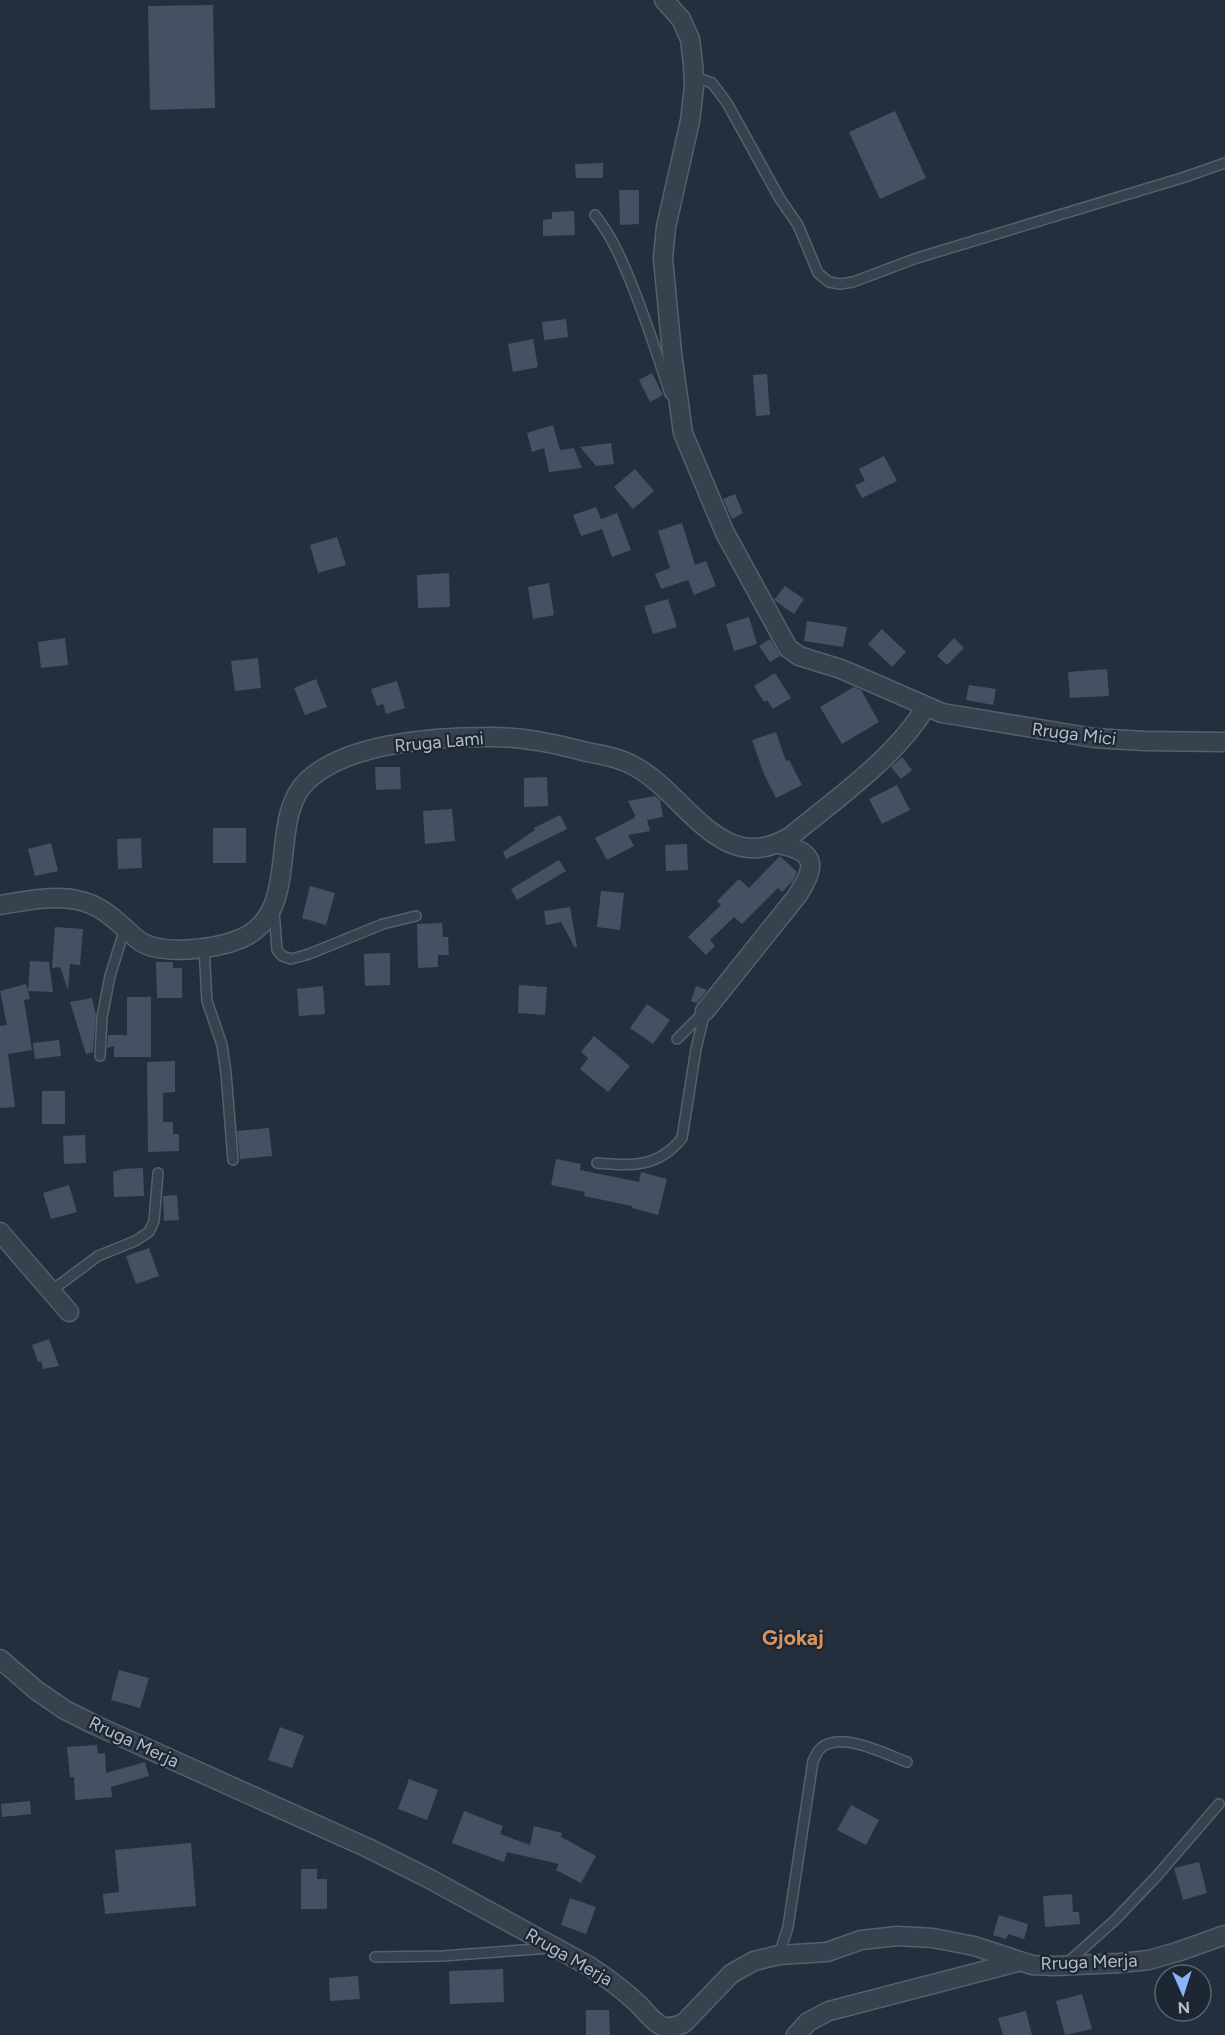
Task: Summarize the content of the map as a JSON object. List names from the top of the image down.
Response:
{
  "streets": {
    "street": ["Rruga Mici", "Rruga Lami", "Rruga Merja"]
  },
  "crossings": [
    ["Rruga Mici", "Rruga Lami"]
  ],
  "districts": ["Gjokaj"],
  "north": "bottom"
}
